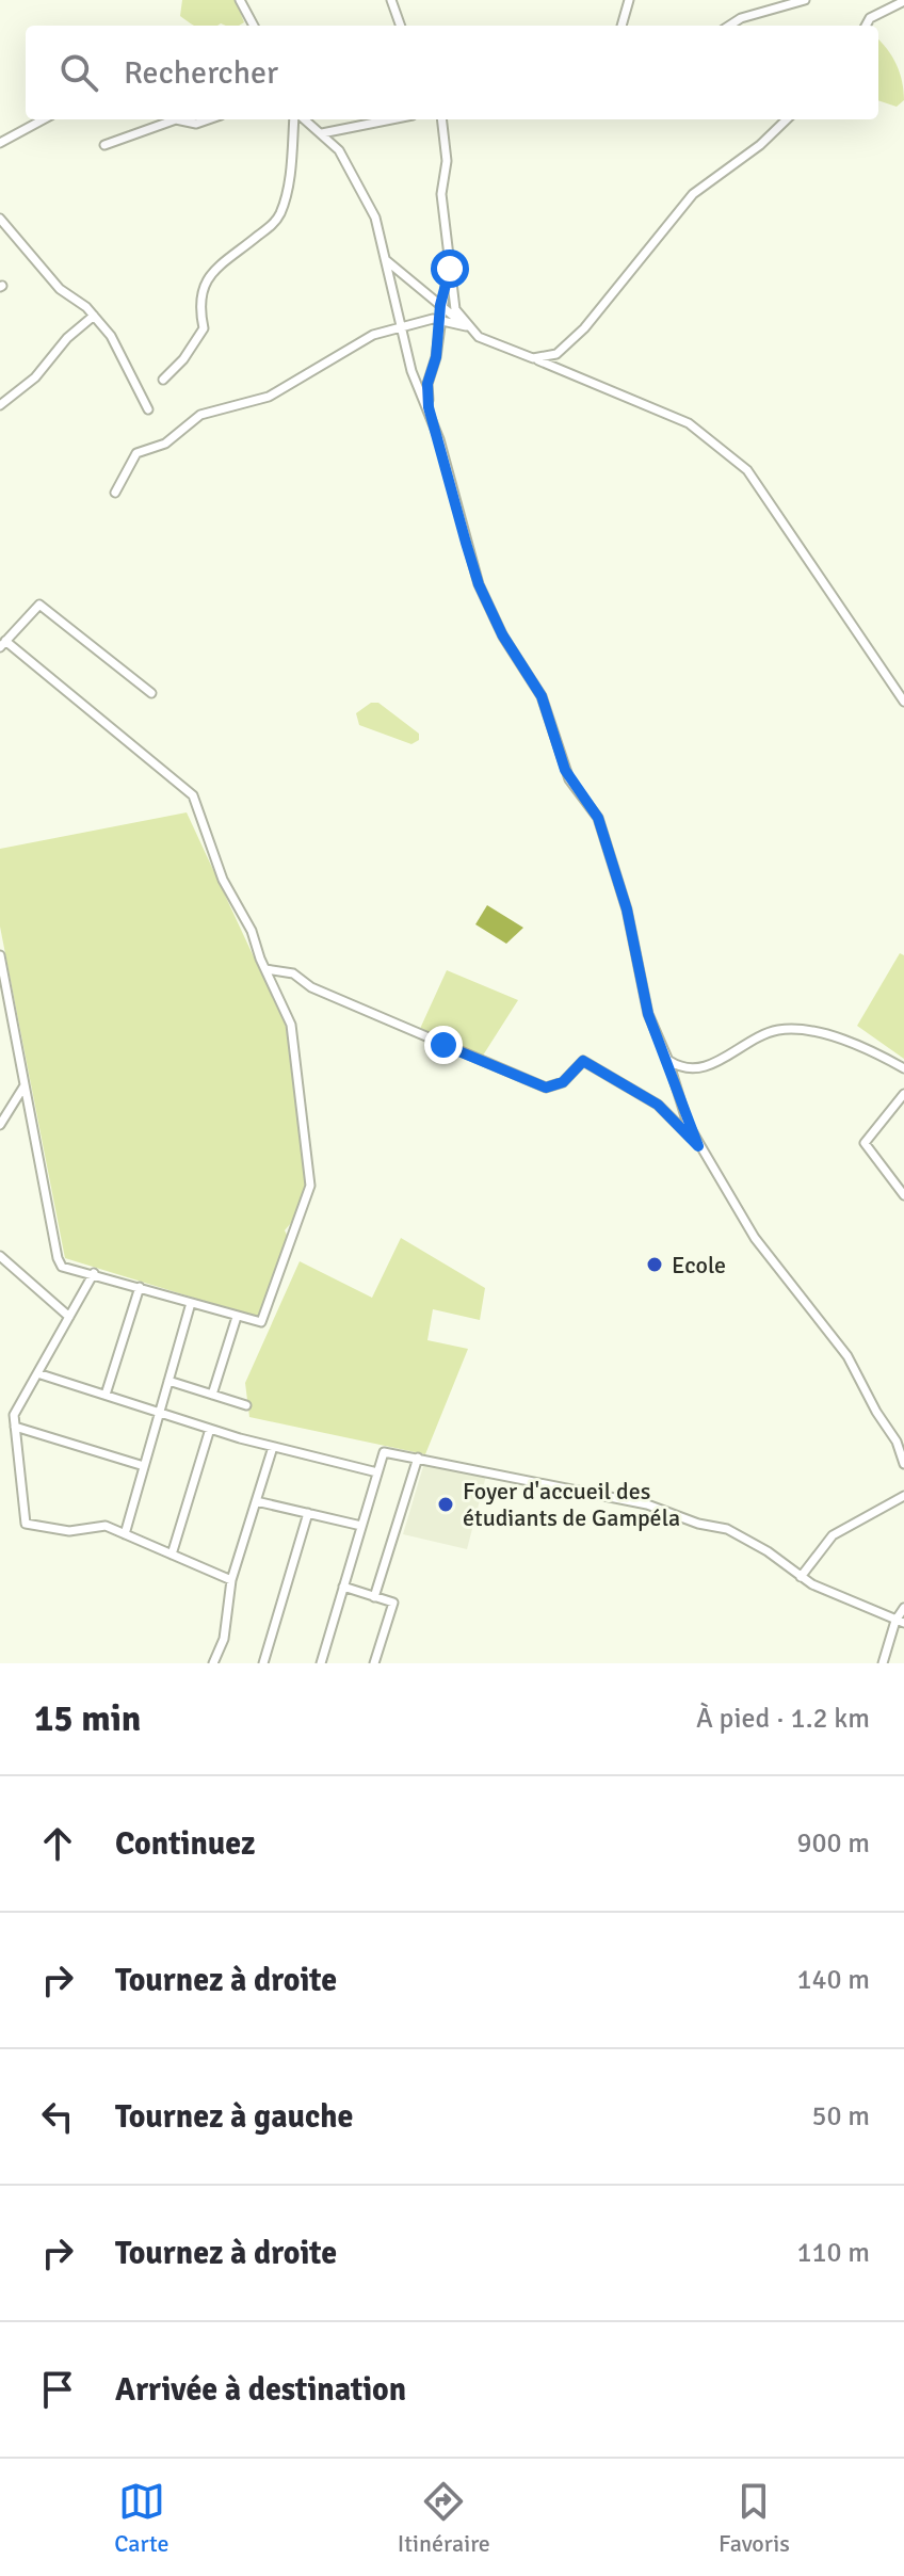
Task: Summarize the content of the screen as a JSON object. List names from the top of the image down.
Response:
{
  "places": ["Ecole", "Foyer d'accueil des étudiants de Gampéla"],
  "page": {
    "search": "Rechercher",
    "heading": ["15 min", "À pied · 1.2 km"],
    "list": [
      ["Continuez", "900 m"],
      ["Tournez à droite", "140 m"],
      ["Tournez à gauche", "50 m"],
      ["Tournez à droite", "110 m"],
      "Arrivée à destination"
    ],
    "nav": ["Carte", "Itinéraire", "Favoris"]
  }
}
